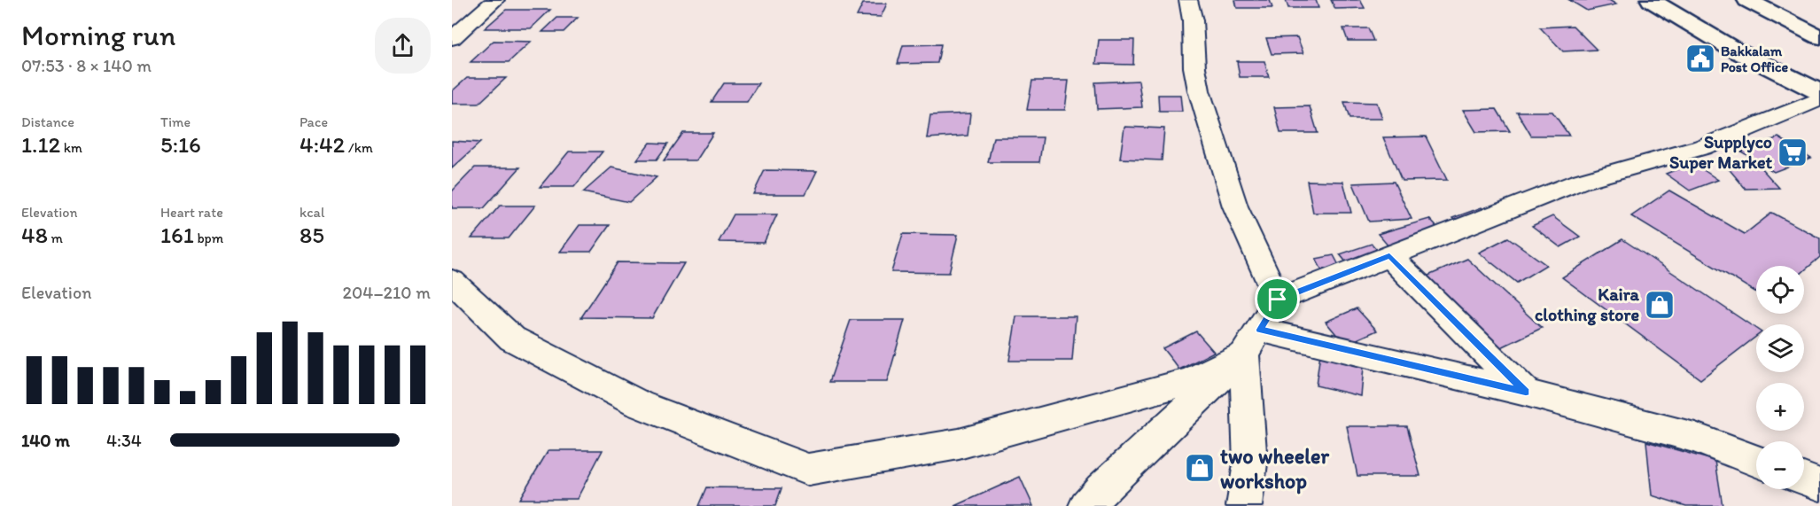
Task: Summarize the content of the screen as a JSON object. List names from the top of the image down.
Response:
{
  "places": {
    "public building": ["Bakkalam Post Office"],
    "supermarket": ["Supplyco Super Market"],
    "shop": ["Kaira clothing store", "two wheeler workshop"]
  },
  "page": {
    "heading": ["Morning run", "07:53 · 8 × 140 m"],
    "stats": [
      ["Distance", "1.12 km"],
      ["Time", "5:16"],
      ["Pace", "4:42 /km"],
      ["Elevation", "48 m"],
      ["Heart rate", "161 bpm"],
      ["kcal", "85"]
    ],
    "map_buttons": ["+", "−"],
    "chart": ["Elevation", "204–210 m"],
    "list": [
      {
        "name": "140 m",
        "note": "4:34"
      }
    ]
  }
}
